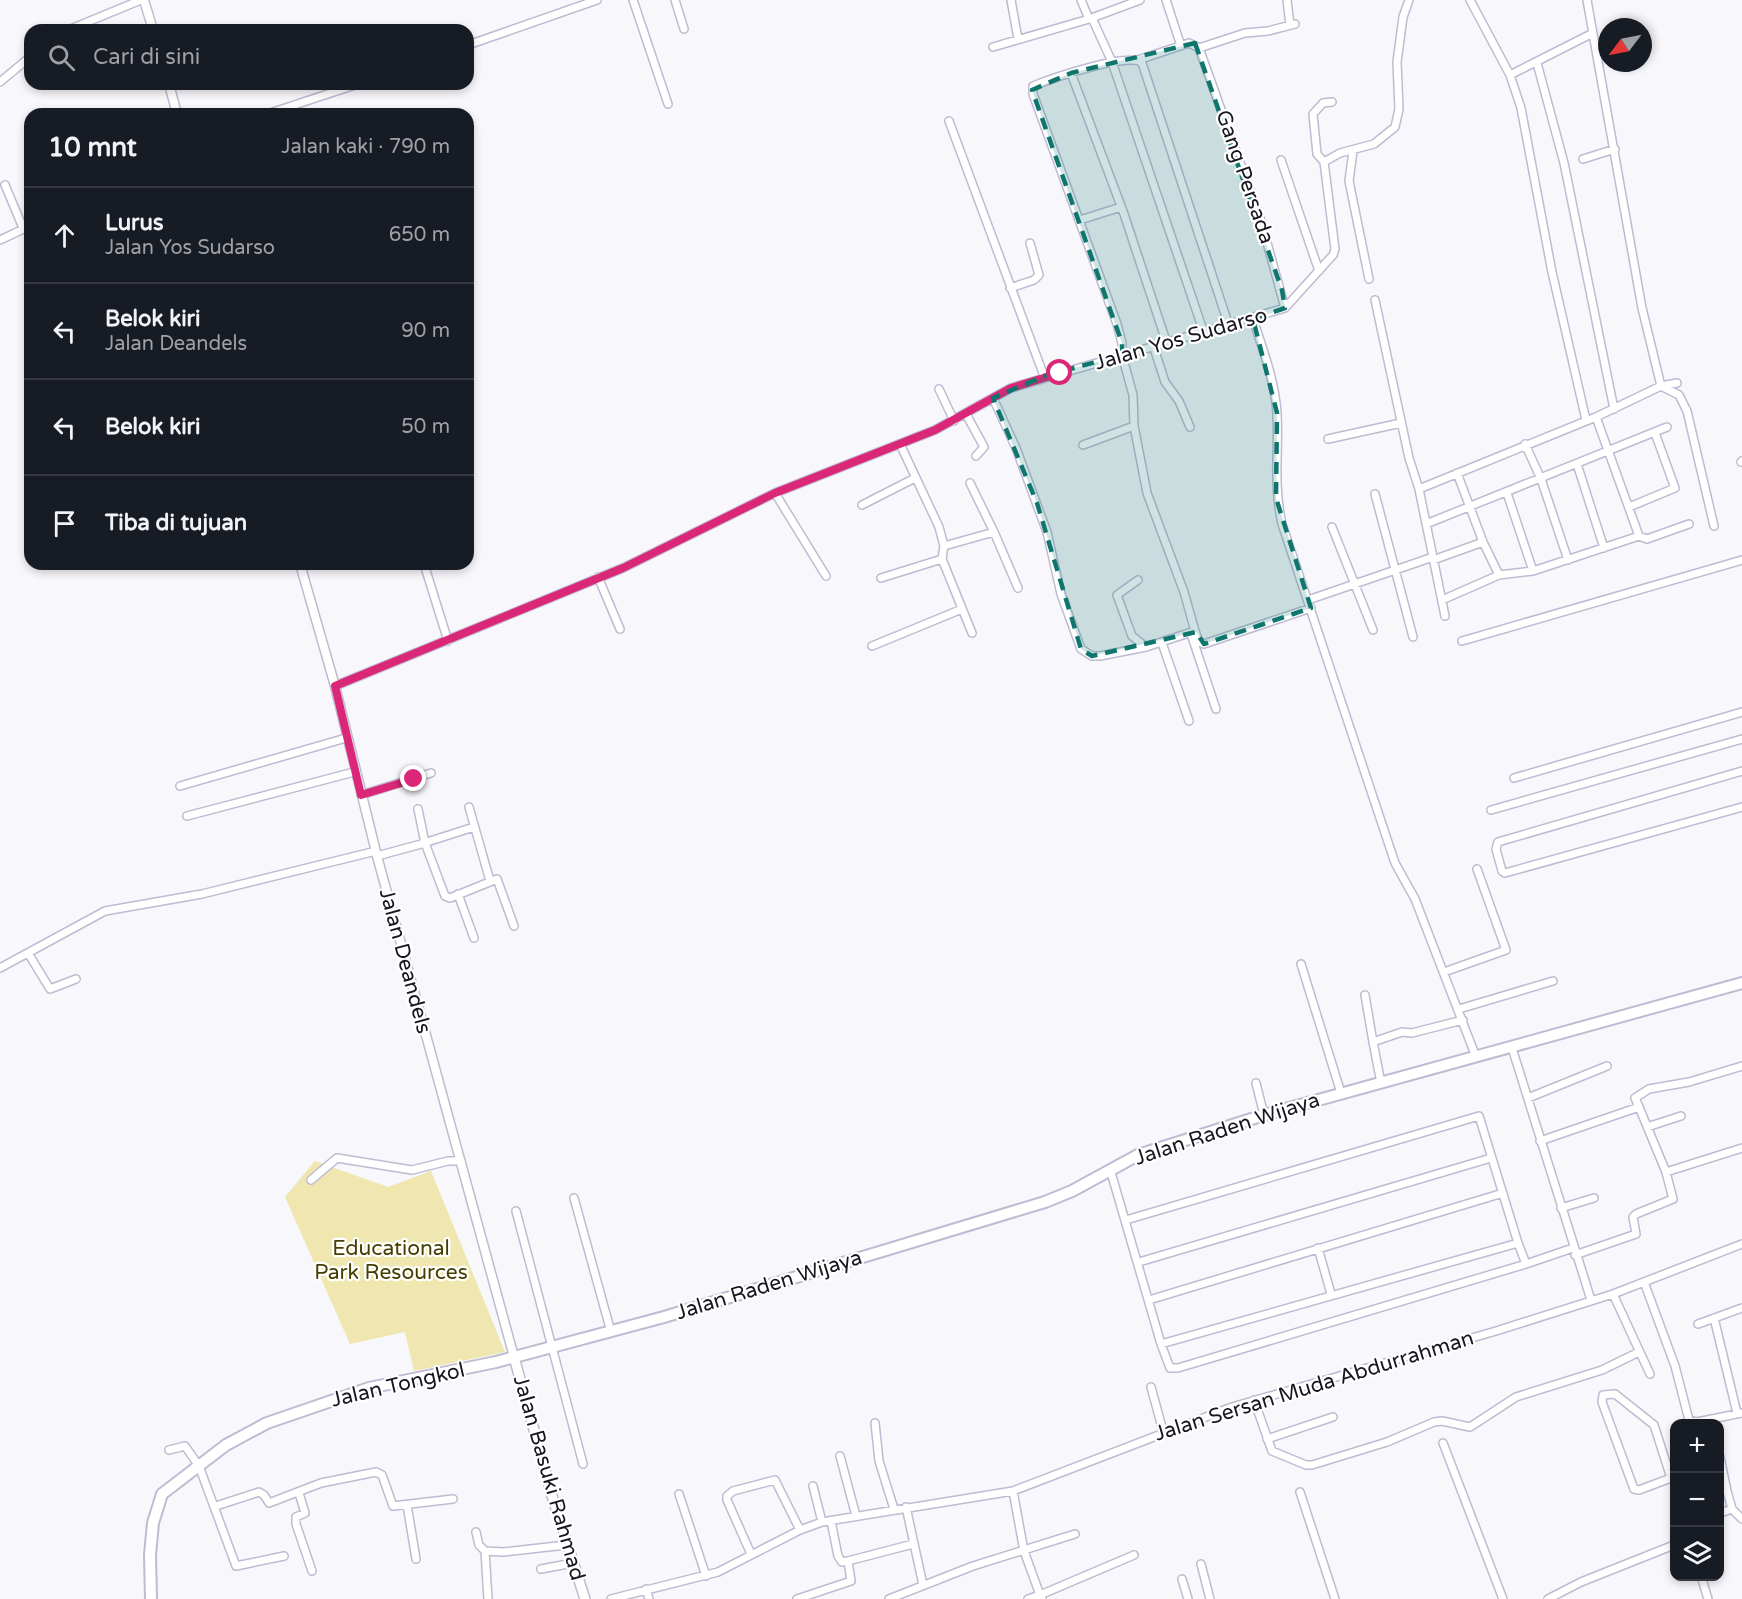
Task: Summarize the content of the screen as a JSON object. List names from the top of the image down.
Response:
{
  "streets": {
    "highway": ["Jalan Raden Wijaya", "Jalan Tongkol"],
    "main road": ["Jalan Basuki Rahmad"],
    "street": [
      "Gang Persada",
      "Jalan Yos Sudarso",
      "Jalan Deandels",
      "Jalan Sersan Muda Abdurrahman"
    ]
  },
  "crossings": [
    ["Gang Persada", "Jalan Yos Sudarso"],
    ["Jalan Yos Sudarso", "Jalan Deandels"],
    ["Jalan Deandels", "Jalan Raden Wijaya"],
    ["Jalan Deandels", "Jalan Tongkol"],
    ["Jalan Deandels", "Jalan Basuki Rahmad"],
    ["Jalan Raden Wijaya", "Jalan Tongkol"],
    ["Jalan Raden Wijaya", "Jalan Basuki Rahmad"],
    ["Jalan Tongkol", "Jalan Basuki Rahmad"]
  ],
  "parks": ["Educational Park Resources"],
  "north": "bottom left",
  "page": {
    "search": "Cari di sini",
    "heading": ["10 mnt", "Jalan kaki · 790 m"],
    "list": [
      ["Lurus", "Jalan Yos Sudarso", "650 m"],
      ["Belok kiri", "Jalan Deandels", "90 m"],
      ["Belok kiri", "50 m"],
      "Tiba di tujuan"
    ],
    "map_buttons": ["+", "−"]
  }
}
